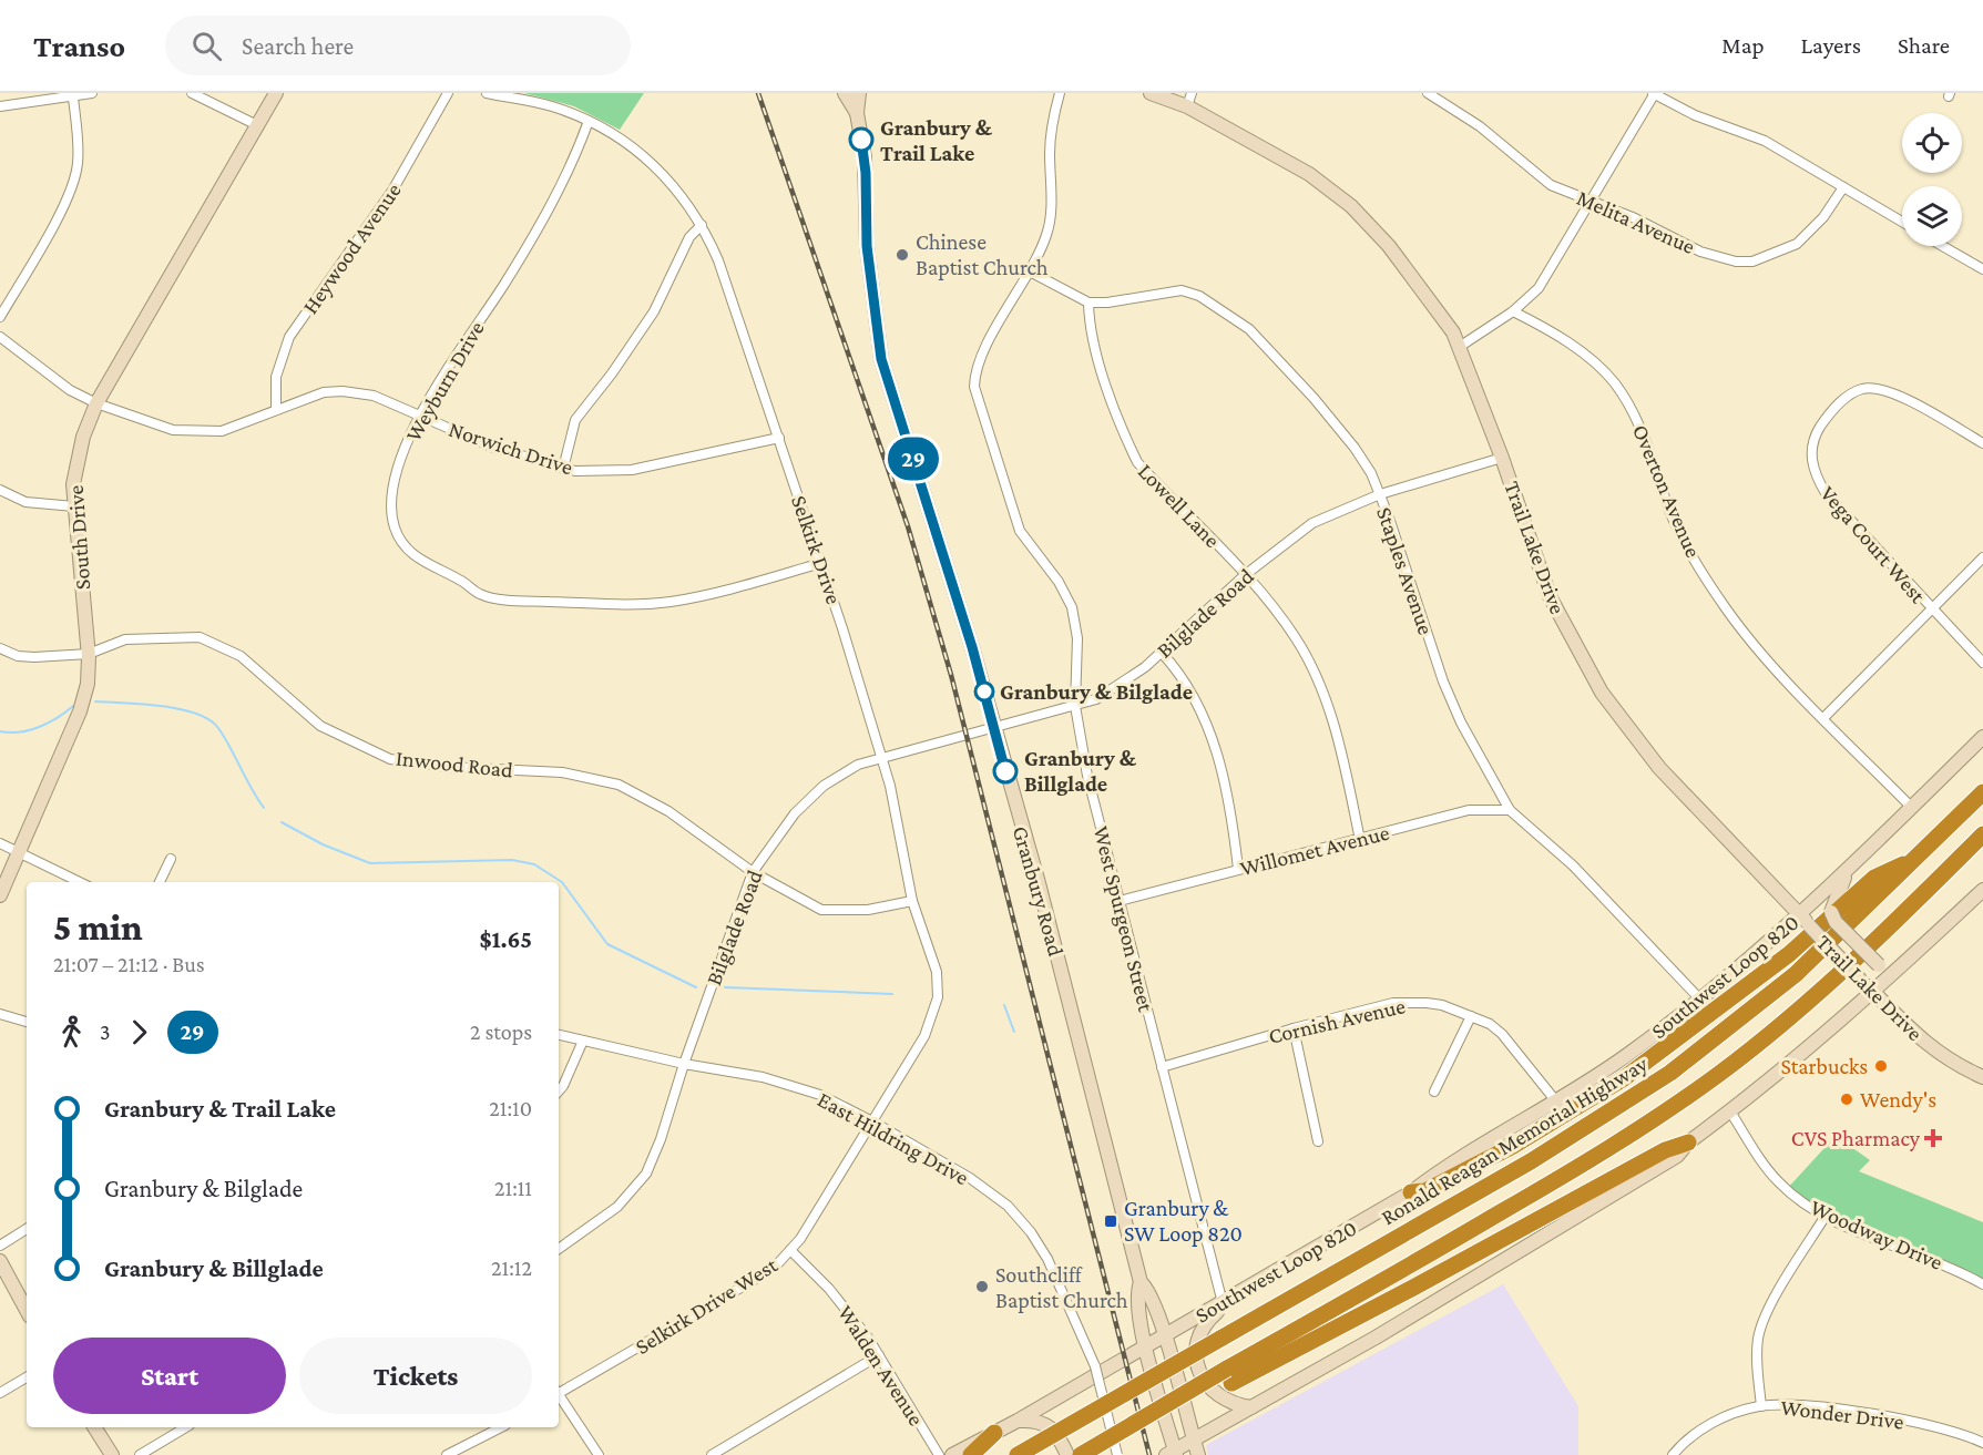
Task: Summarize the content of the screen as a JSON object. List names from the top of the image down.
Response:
{
  "streets": {
    "highway": ["Ronald Reagan Memorial Highway"],
    "main road": [
      "South Drive",
      "Trail Lake Drive",
      "Granbury Road",
      "Southwest Loop 820"
    ],
    "street": [
      "Melita Avenue",
      "Heywood Avenue",
      "Weyburn Drive",
      "Norwich Drive",
      "Overton Avenue",
      "Lowell Lane",
      "Vega Court West",
      "Selkirk Drive",
      "Staples Avenue",
      "Bilglade Road",
      "Inwood Road",
      "Willomet Avenue",
      "West Spurgeon Street",
      "Cornish Avenue",
      "East Hildring Drive",
      "Woodway Drive",
      "Selkirk Drive West",
      "Walden Avenue",
      "Wonder Drive"
    ]
  },
  "crossings": [
    ["Heywood Avenue", "Norwich Drive"],
    ["Weyburn Drive", "Norwich Drive"],
    ["Weyburn Drive", "Selkirk Drive"],
    ["Norwich Drive", "South Drive"],
    ["Norwich Drive", "Selkirk Drive"],
    ["Overton Avenue", "Southwest Loop 820"],
    ["Lowell Lane", "Staples Avenue"],
    ["Lowell Lane", "Bilglade Road"],
    ["Lowell Lane", "Willomet Avenue"],
    ["South Drive", "Inwood Road"],
    ["Trail Lake Drive", "Bilglade Road"],
    ["Trail Lake Drive", "Southwest Loop 820"],
    ["Selkirk Drive", "Bilglade Road"],
    ["Selkirk Drive", "Inwood Road"],
    ["Selkirk Drive", "East Hildring Drive"],
    ["Selkirk Drive", "Selkirk Drive West"],
    ["Staples Avenue", "Bilglade Road"],
    ["Staples Avenue", "Willomet Avenue"],
    ["Staples Avenue", "Southwest Loop 820"],
    ["Bilglade Road", "Inwood Road"],
    ["Bilglade Road", "Granbury Road"],
    ["Bilglade Road", "West Spurgeon Street"],
    ["Bilglade Road", "East Hildring Drive"],
    ["Willomet Avenue", "West Spurgeon Street"],
    ["Granbury Road", "Southwest Loop 820"],
    ["West Spurgeon Street", "Southwest Loop 820"],
    ["West Spurgeon Street", "Cornish Avenue"],
    ["Southwest Loop 820", "Cornish Avenue"],
    ["East Hildring Drive", "Selkirk Drive West"],
    ["Selkirk Drive West", "Walden Avenue"]
  ],
  "places": {
    "other": [
      "Granbury & Trail Lake",
      "Chinese Baptist Church",
      "Granbury & Bilglade",
      "Granbury & Billglade",
      "Starbucks",
      "Wendy's",
      "Southcliff Baptist Church"
    ],
    "health": ["CVS Pharmacy"],
    "transit": ["Granbury & SW Loop 820"]
  },
  "lines": ["bus line 29"],
  "page": {
    "header": "Transo",
    "search": "Search here",
    "nav": ["Map", "Layers", "Share"],
    "on_map": "29",
    "heading": ["5 min", "21:07 – 21:12 · Bus", "$1.65"],
    "legs": ["3", "29", "2 stops"],
    "list": [
      {
        "name": "Granbury & Trail Lake",
        "value": "21:10"
      },
      {
        "name": "Granbury & Bilglade",
        "value": "21:11"
      },
      {
        "name": "Granbury & Billglade",
        "value": "21:12"
      }
    ],
    "buttons": ["Start", "Tickets"]
  }
}
